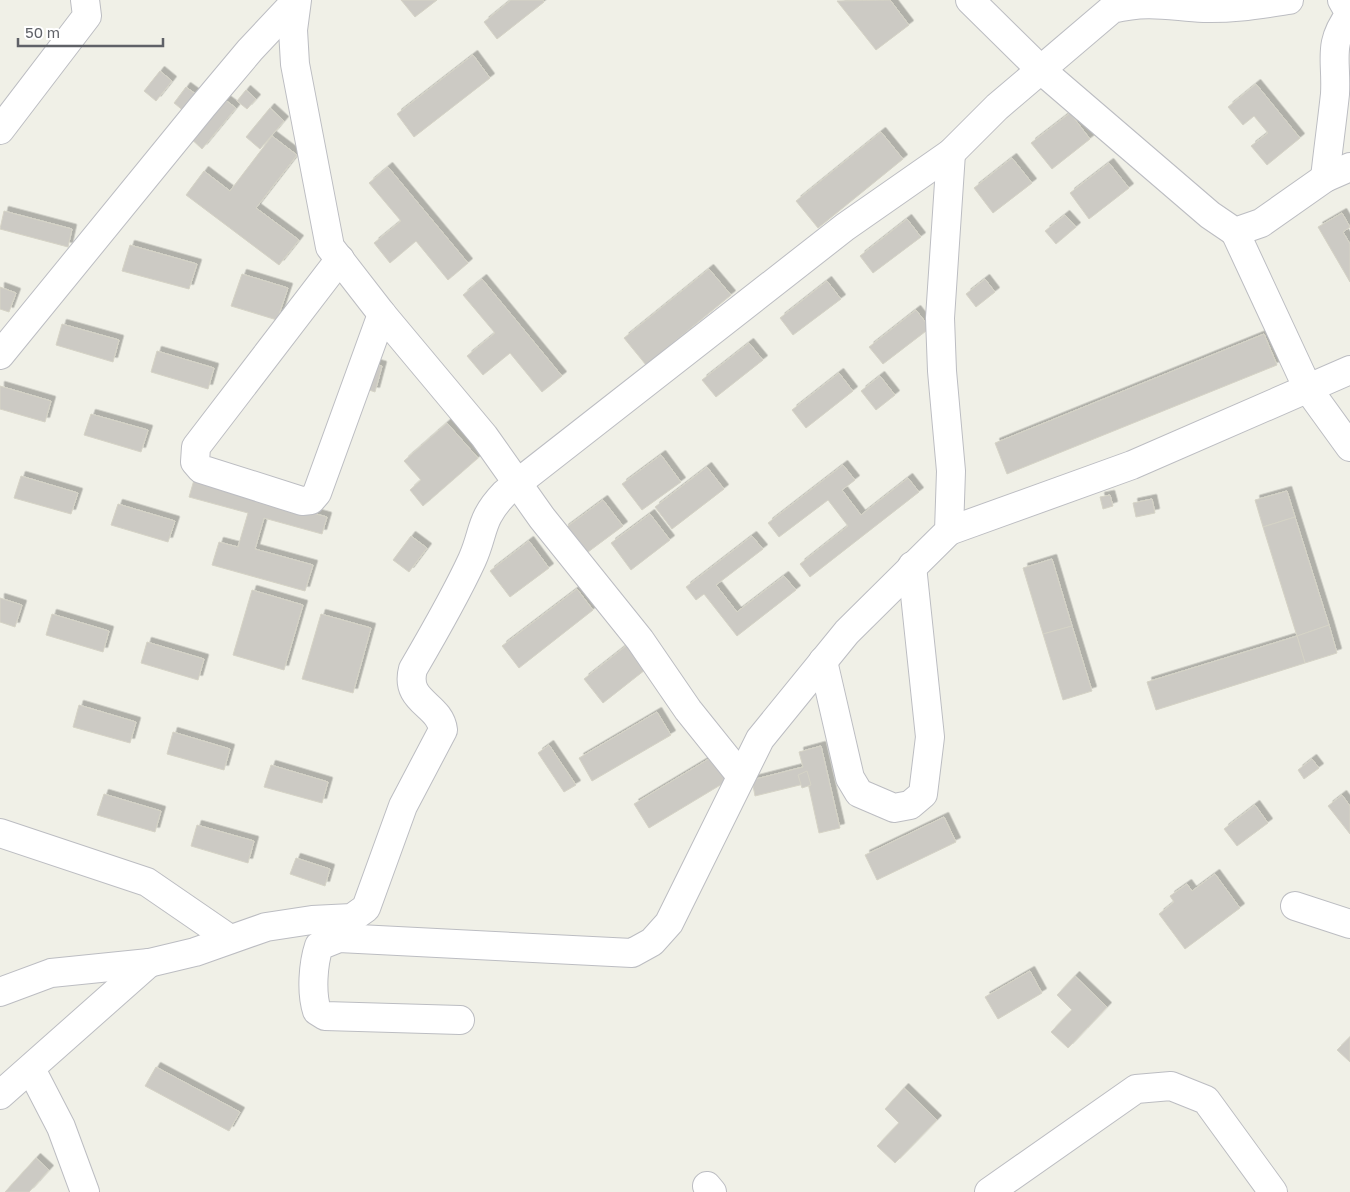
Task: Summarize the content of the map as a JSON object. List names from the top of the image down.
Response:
{
  "scale_bar": "50 m"
}
